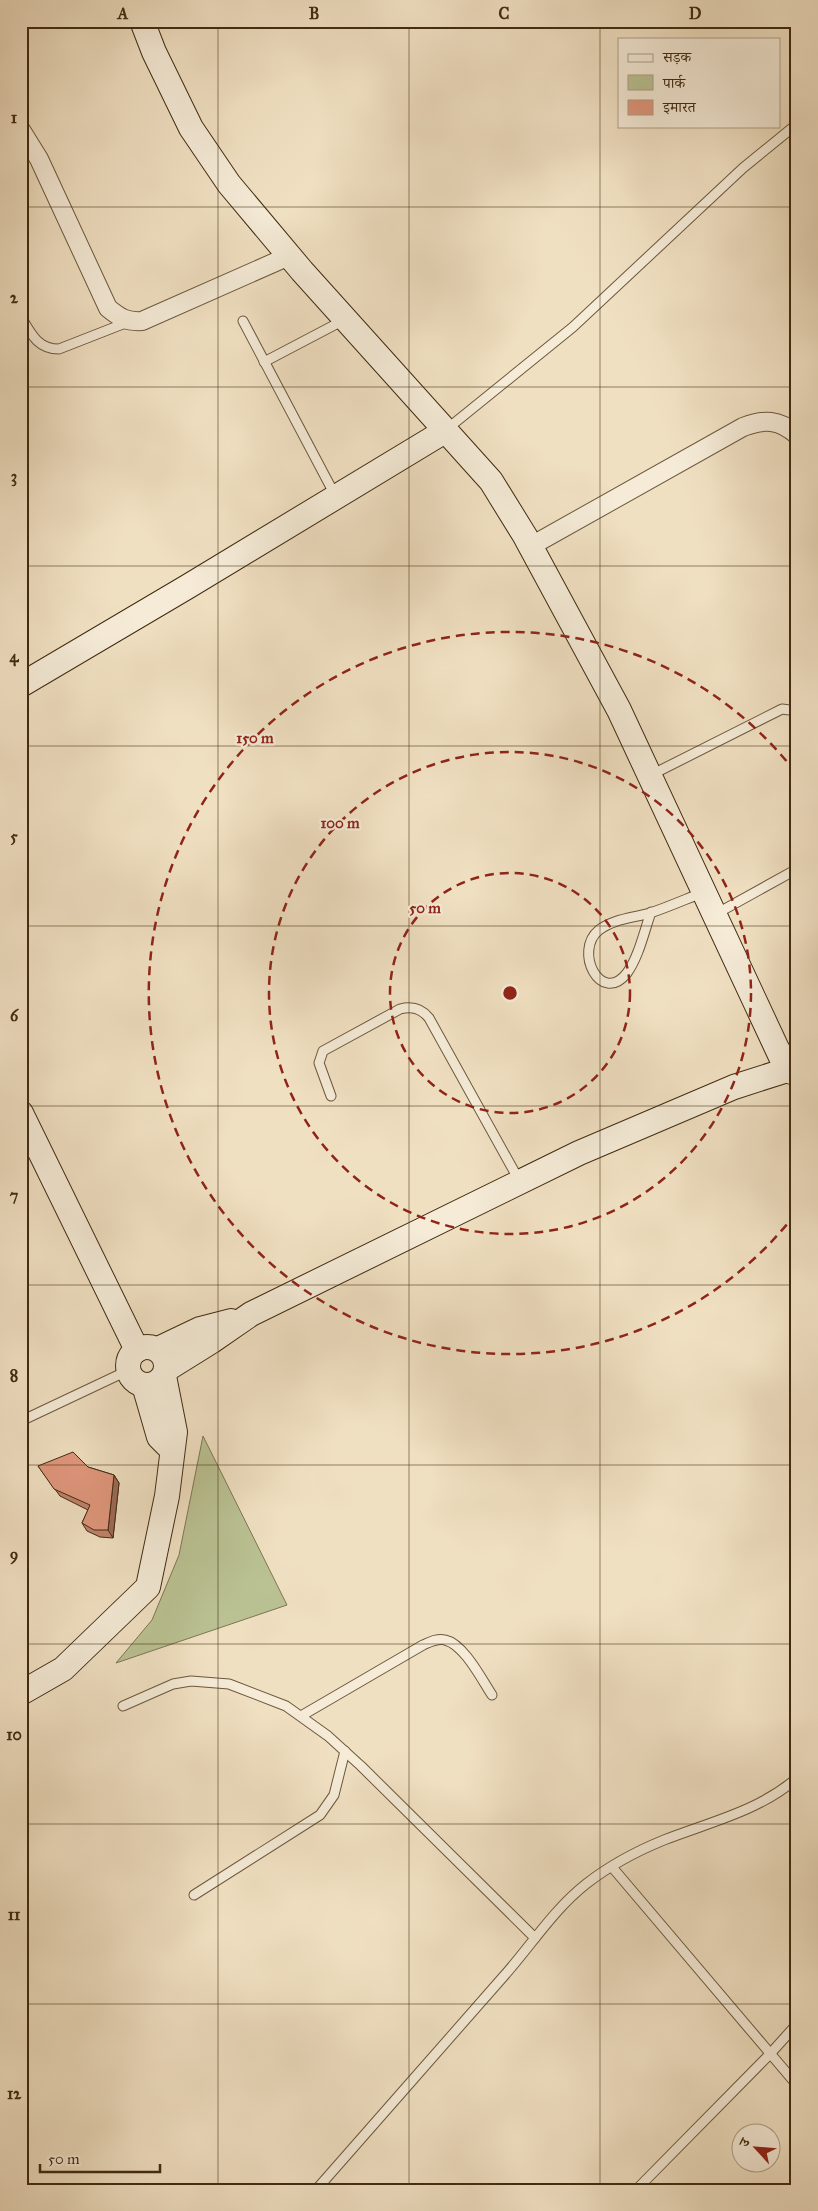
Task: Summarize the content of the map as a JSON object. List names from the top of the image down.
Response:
{
  "legend": ["सड़क", "पार्क", "इमारत"],
  "scale_bar": "50 m",
  "north": "top left",
  "grid": {
    "columns": [
      "A",
      "B",
      "C",
      "D"
    ],
    "rows": [
      "1",
      "2",
      "3",
      "4",
      "5",
      "6",
      "7",
      "8",
      "9",
      "10",
      "11",
      "12"
    ]
  },
  "rings": ["150 m", "100 m", "50 m"]
}
